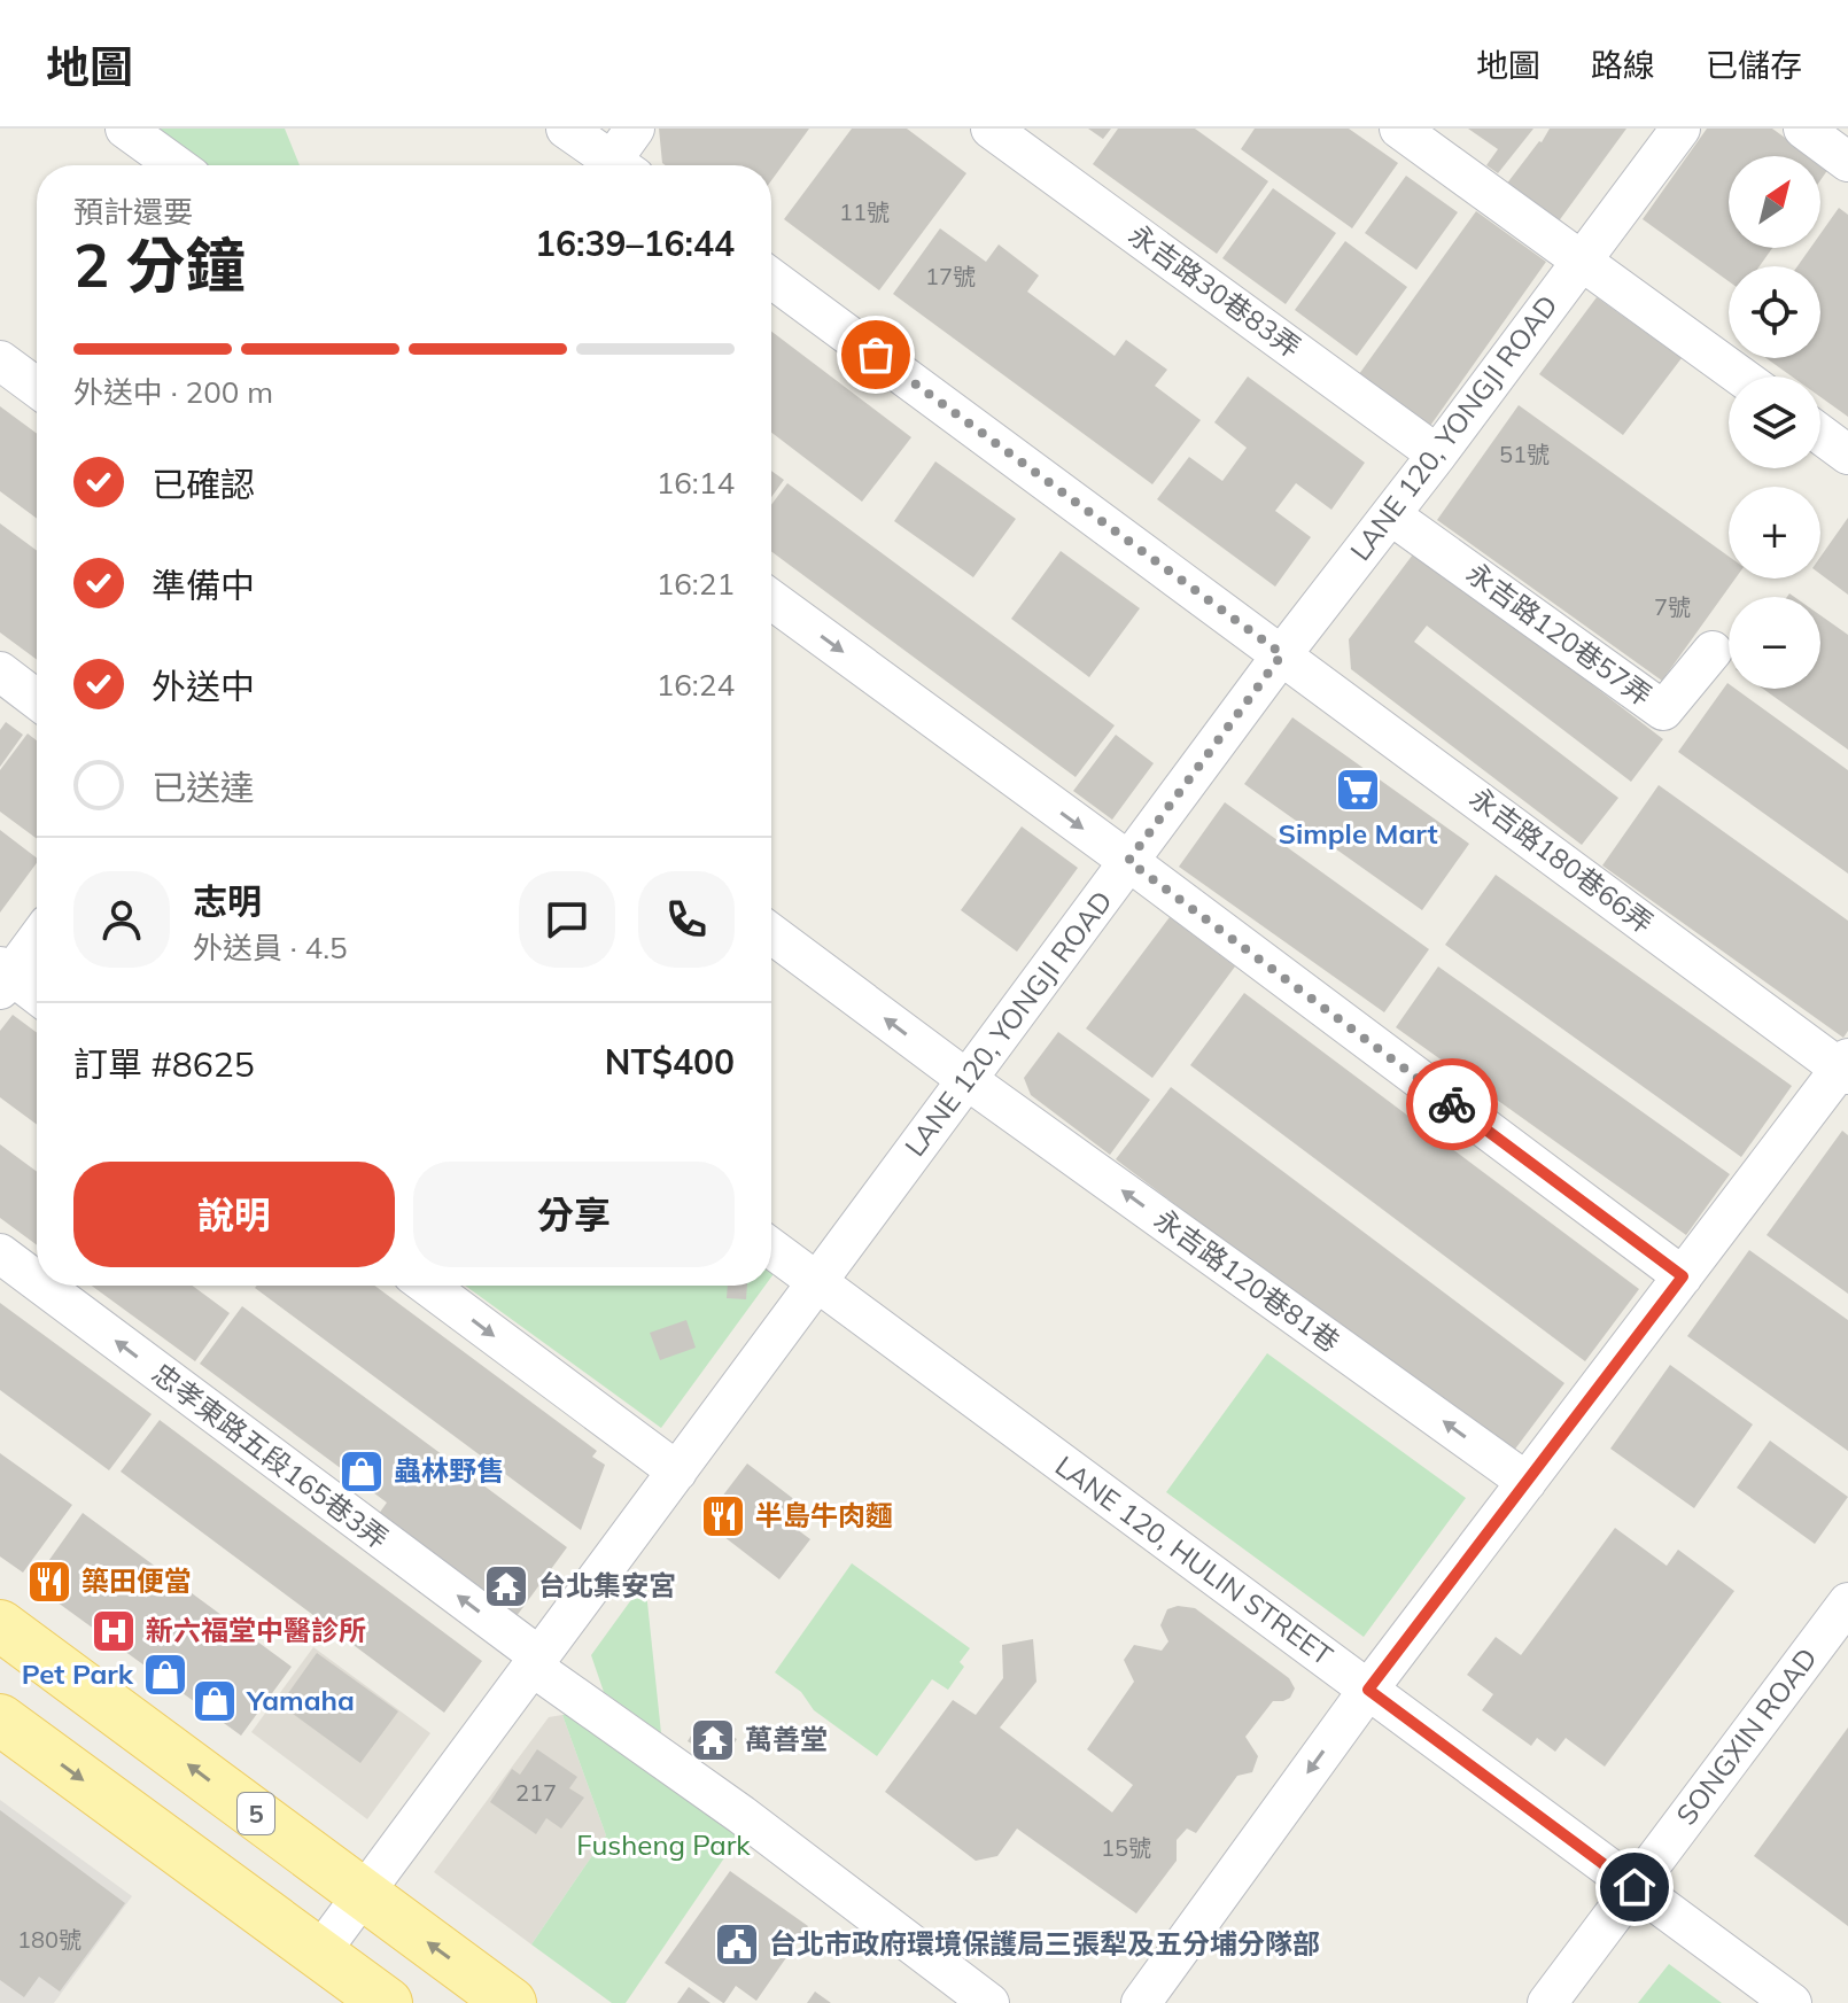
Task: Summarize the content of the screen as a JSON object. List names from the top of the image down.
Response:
{
  "streets": {
    "main road": ["5"],
    "street": [
      "永吉路30巷83弄",
      "LANE 120, YONGJI ROAD",
      "永吉路120巷57弄",
      "永吉路180巷66弄",
      "永吉路120巷81巷",
      "忠孝東路五段165巷3弄",
      "LANE 120, HULIN STREET",
      "SONGXIN ROAD"
    ]
  },
  "crossings": [
    ["永吉路30巷83弄", "LANE 120, YONGJI ROAD"],
    ["LANE 120, YONGJI ROAD", "永吉路120巷57弄"],
    ["LANE 120, YONGJI ROAD", "永吉路180巷66弄"],
    ["LANE 120, YONGJI ROAD", "永吉路120巷81巷"],
    ["LANE 120, YONGJI ROAD", "忠孝東路五段165巷3弄"],
    ["LANE 120, YONGJI ROAD", "LANE 120, HULIN STREET"],
    ["LANE 120, YONGJI ROAD", "5"],
    ["LANE 120, HULIN STREET", "SONGXIN ROAD"]
  ],
  "parks": ["Fusheng Park"],
  "places": {
    "supermarket": ["Simple Mart"],
    "shop": ["蟲林野售", "Pet Park", "Yamaha"],
    "restaurant": ["半島牛肉麵", "築田便當"],
    "temple": ["台北集安宮", "萬善堂"],
    "hospital": ["新六福堂中醫診所"],
    "public building": ["台北市政府環境保護局三張犁及五分埔分隊部"]
  },
  "house_numbers": [
    "11號",
    "17號",
    "51號",
    "7號",
    "217",
    "15號",
    "180號"
  ],
  "north": "top right",
  "page": {
    "header": "地圖",
    "nav": ["地圖", "路線", "已儲存"],
    "map_buttons": ["+", "−"],
    "heading": ["2 分鐘", "預計還要", "16:39–16:44"],
    "panel": [
      "志明",
      "外送員 · 4.5",
      "訂單 #8625",
      "NT$400"
    ],
    "bar": "外送中 · 200 m",
    "list": [
      ["已確認", "16:14"],
      ["準備中", "16:21"],
      ["外送中", "16:24"],
      "已送達"
    ],
    "buttons": ["說明", "分享"]
  }
}
